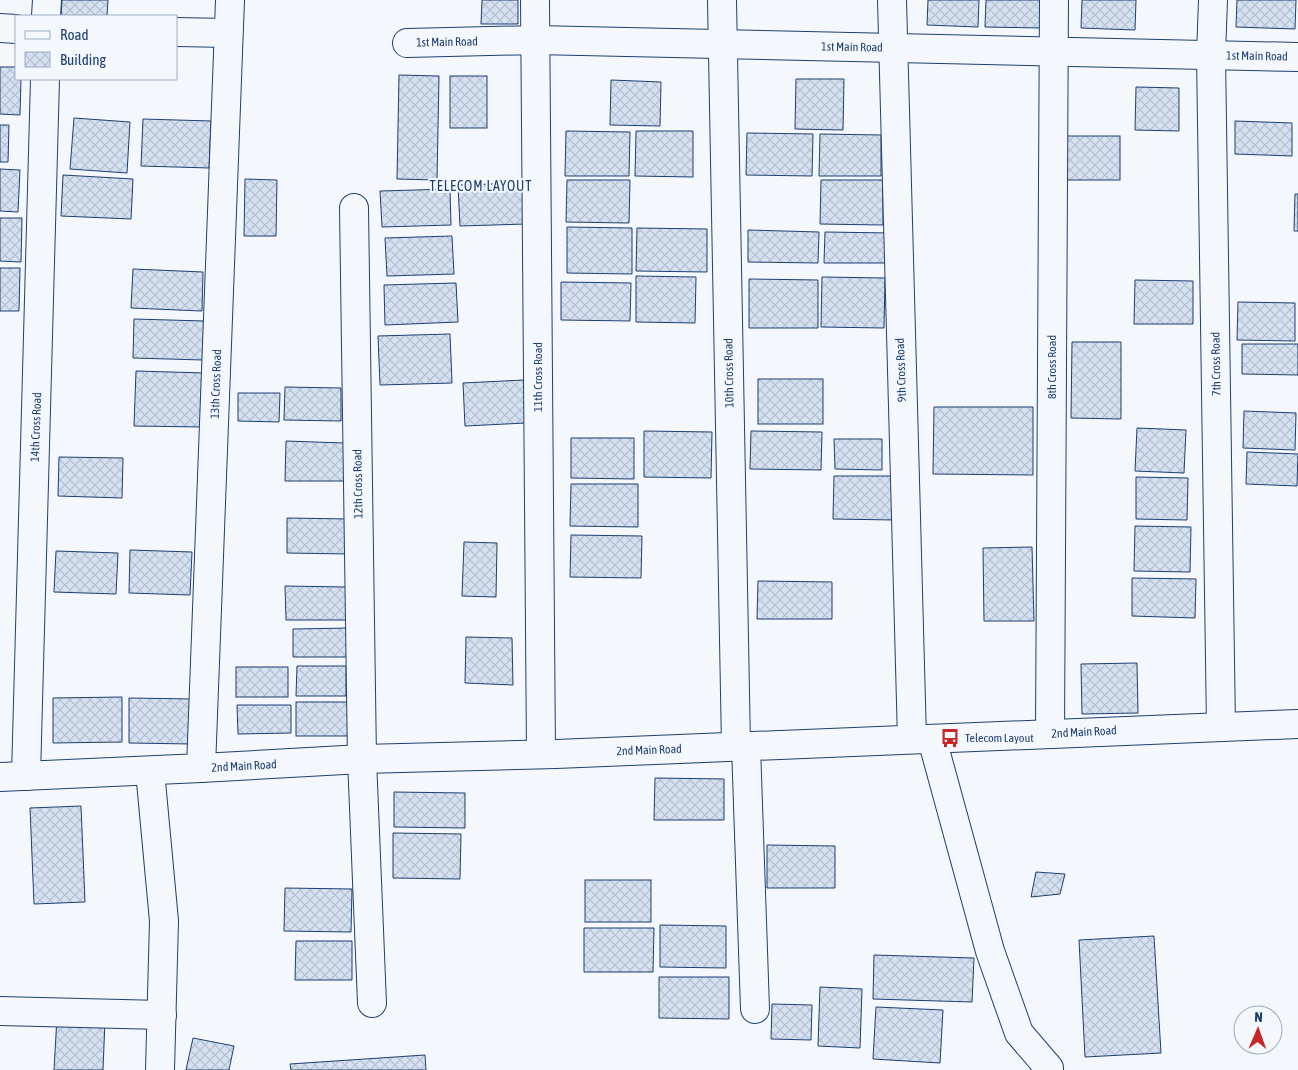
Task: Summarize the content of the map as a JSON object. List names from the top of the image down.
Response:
{
  "streets": {
    "street": [
      "1st Main Road",
      "7th Cross Road",
      "8th Cross Road",
      "9th Cross Road",
      "10th Cross Road",
      "11th Cross Road",
      "13th Cross Road",
      "14th Cross Road",
      "12th Cross Road",
      "2nd Main Road"
    ]
  },
  "crossings": [
    ["1st Main Road", "7th Cross Road"],
    ["1st Main Road", "8th Cross Road"],
    ["1st Main Road", "9th Cross Road"],
    ["1st Main Road", "10th Cross Road"],
    ["1st Main Road", "11th Cross Road"],
    ["7th Cross Road", "2nd Main Road"],
    ["8th Cross Road", "2nd Main Road"],
    ["9th Cross Road", "2nd Main Road"],
    ["10th Cross Road", "2nd Main Road"],
    ["11th Cross Road", "2nd Main Road"],
    ["13th Cross Road", "2nd Main Road"],
    ["14th Cross Road", "2nd Main Road"],
    ["12th Cross Road", "2nd Main Road"]
  ],
  "districts": ["TELECOM LAYOUT"],
  "places": {
    "bus stop": ["Telecom Layout"]
  },
  "legend": ["Road", "Building"],
  "north": "top"
}
